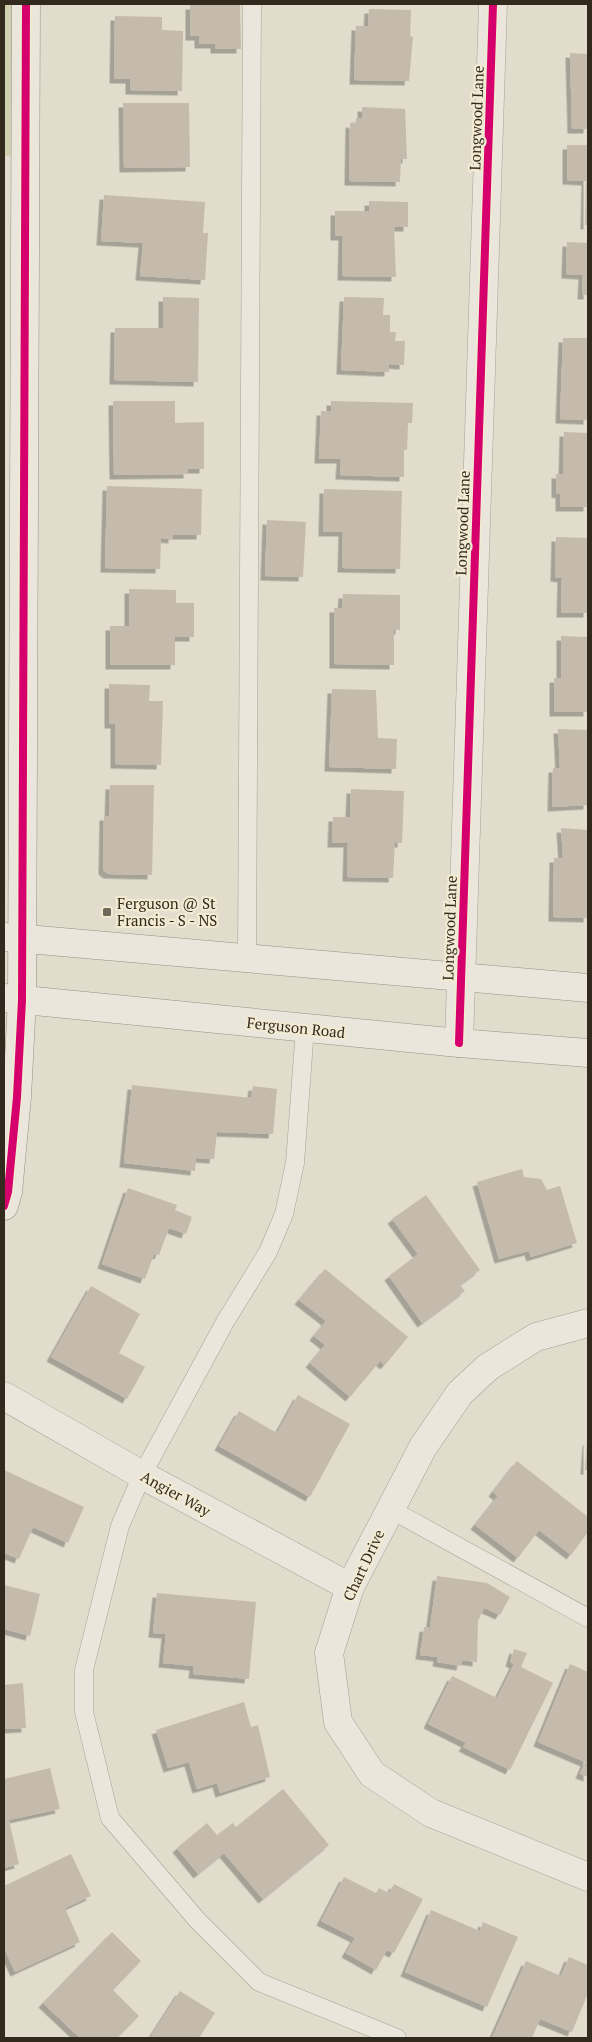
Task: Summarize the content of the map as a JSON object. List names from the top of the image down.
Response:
{
  "streets": {
    "street": [
      "Longwood Lane",
      "Ferguson Road",
      "Angier Way",
      "Chart Drive"
    ]
  },
  "crossings": [
    ["Longwood Lane", "Ferguson Road"],
    ["Angier Way", "Chart Drive"]
  ],
  "places": {
    "transit": ["Ferguson @ St Francis - S - NS"]
  }
}
